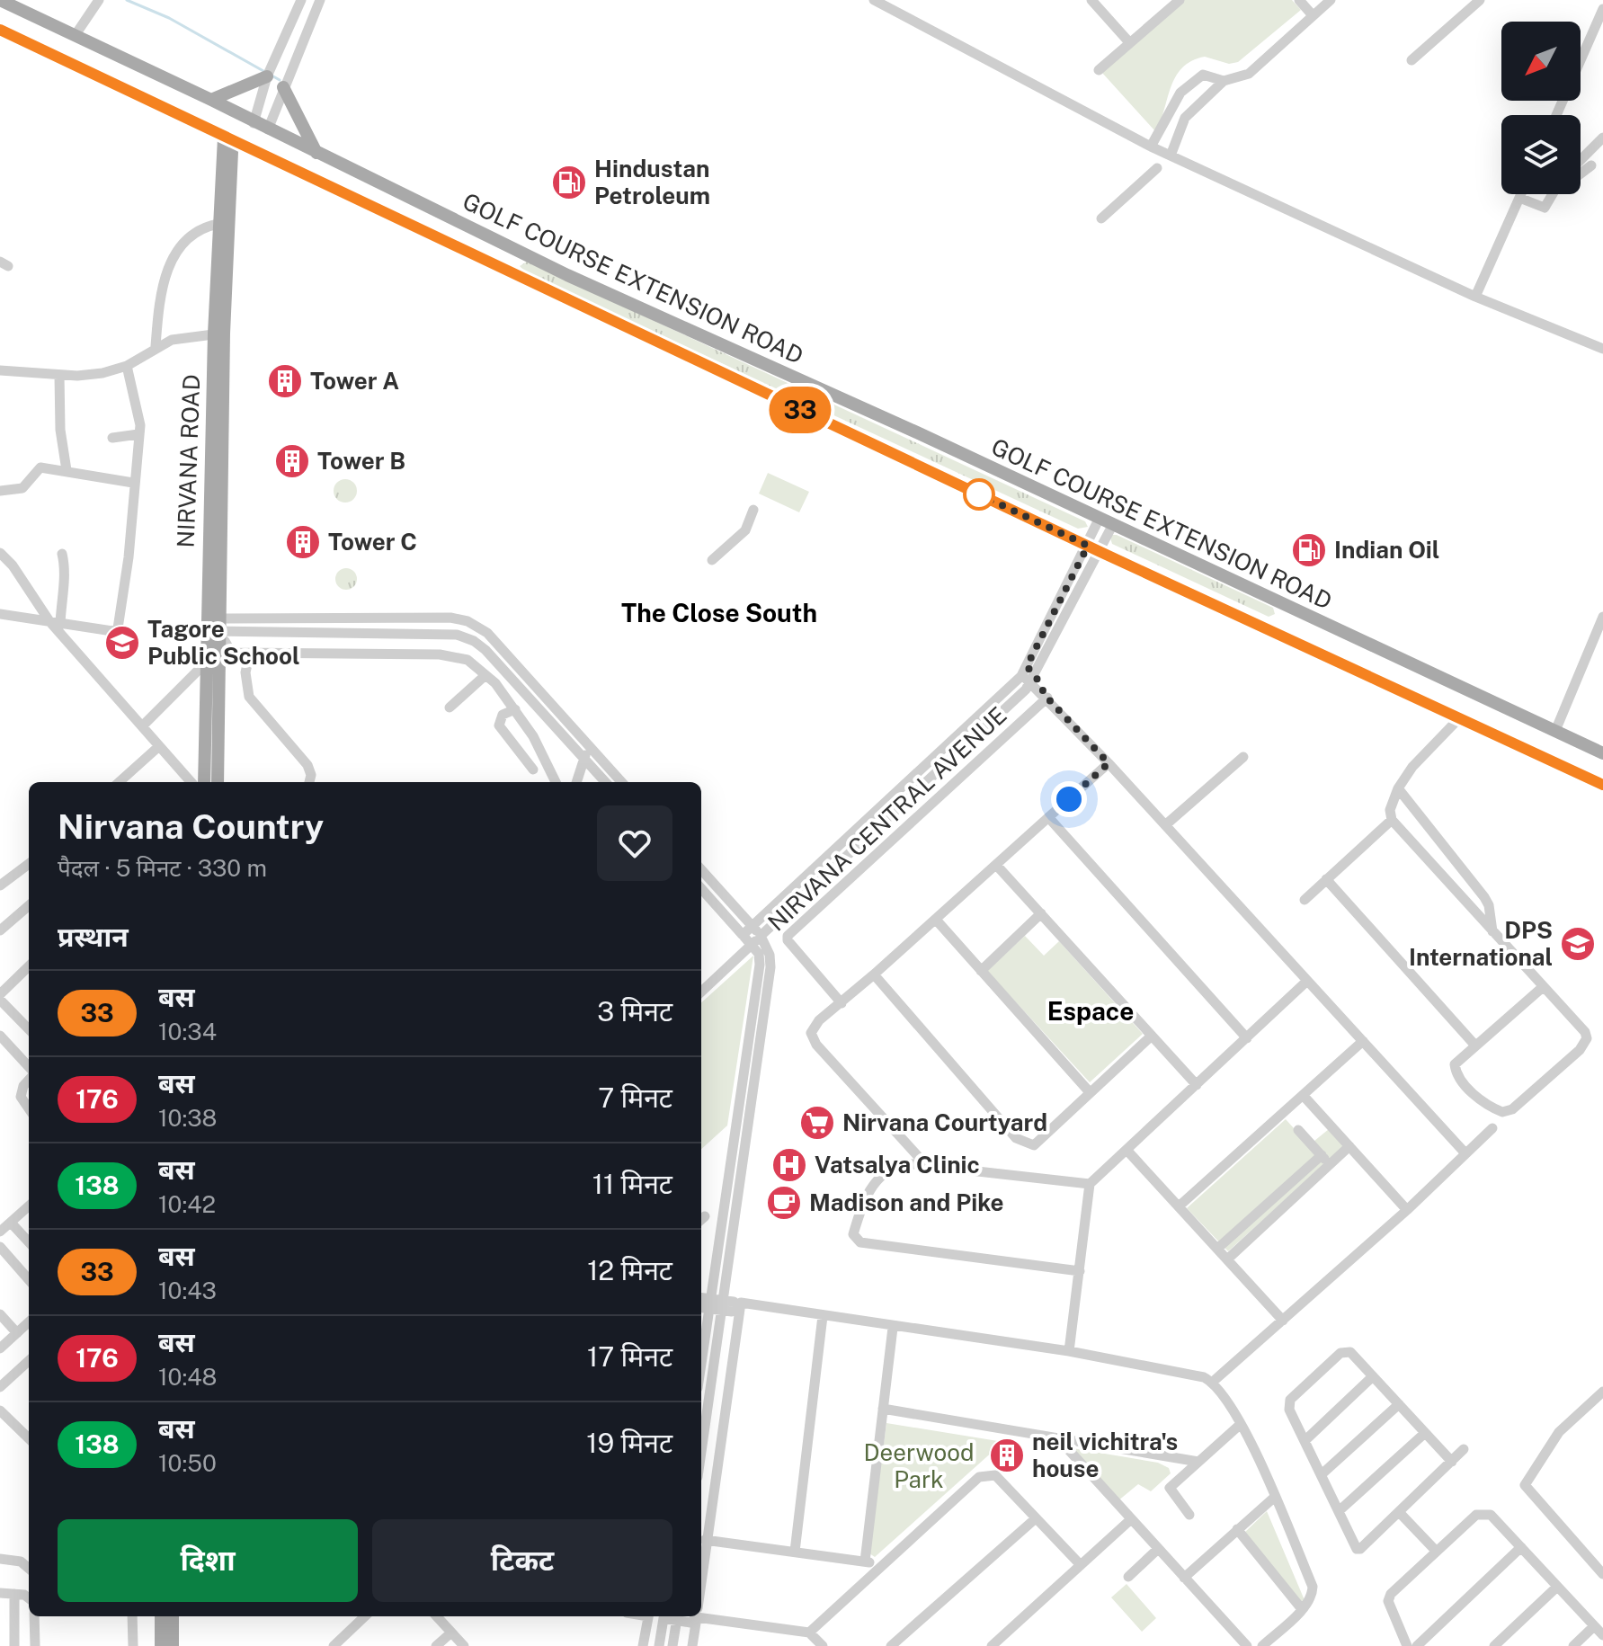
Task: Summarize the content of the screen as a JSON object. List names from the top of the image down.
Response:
{
  "streets": {
    "main road": ["GOLF COURSE EXTENSION ROAD", "NIRVANA ROAD"],
    "street": ["NIRVANA CENTRAL AVENUE"]
  },
  "crossings": [
    ["GOLF COURSE EXTENSION ROAD", "NIRVANA ROAD"],
    ["GOLF COURSE EXTENSION ROAD", "NIRVANA CENTRAL AVENUE"]
  ],
  "districts": ["The Close South", "Espace"],
  "parks": ["Deerwood Park"],
  "places": {
    "fuel station": ["Hindustan Petroleum", "Indian Oil"],
    "building": [
      "Tower A",
      "Tower B",
      "Tower C",
      "neil vichitra's house"
    ],
    "school or university": ["Tagore Public School", "DPS International"],
    "supermarket": ["Nirvana Courtyard"],
    "hospital": ["Vatsalya Clinic"],
    "cafe": ["Madison and Pike"]
  },
  "lines": ["bus line 33"],
  "north": "bottom left",
  "page": {
    "on_map": "33",
    "heading": [
      ["Nirvana Country", "पैदल · 5 मिनट · 330 m"],
      "प्रस्थान"
    ],
    "list": [
      {
        "mark": "33",
        "name": "बस",
        "note": "10:34",
        "value": "3 मिनट"
      },
      {
        "mark": "176",
        "name": "बस",
        "note": "10:38",
        "value": "7 मिनट"
      },
      {
        "mark": "138",
        "name": "बस",
        "note": "10:42",
        "value": "11 मिनट"
      },
      {
        "mark": "33",
        "name": "बस",
        "note": "10:43",
        "value": "12 मिनट"
      },
      {
        "mark": "176",
        "name": "बस",
        "note": "10:48",
        "value": "17 मिनट"
      },
      {
        "mark": "138",
        "name": "बस",
        "note": "10:50",
        "value": "19 मिनट"
      }
    ],
    "buttons": ["दिशा", "टिकट"]
  }
}
